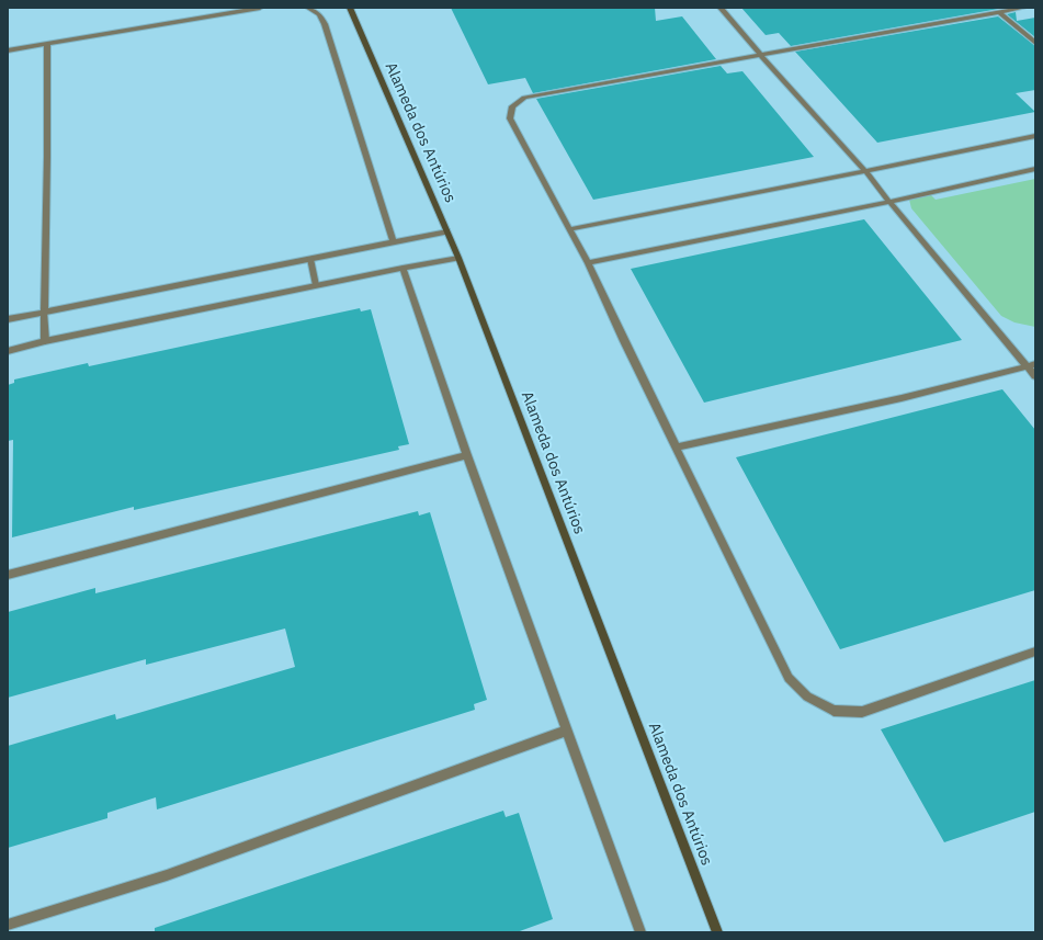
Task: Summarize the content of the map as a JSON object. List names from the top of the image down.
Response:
{
  "streets": {
    "street": ["Alameda dos Antúrios"]
  }
}
